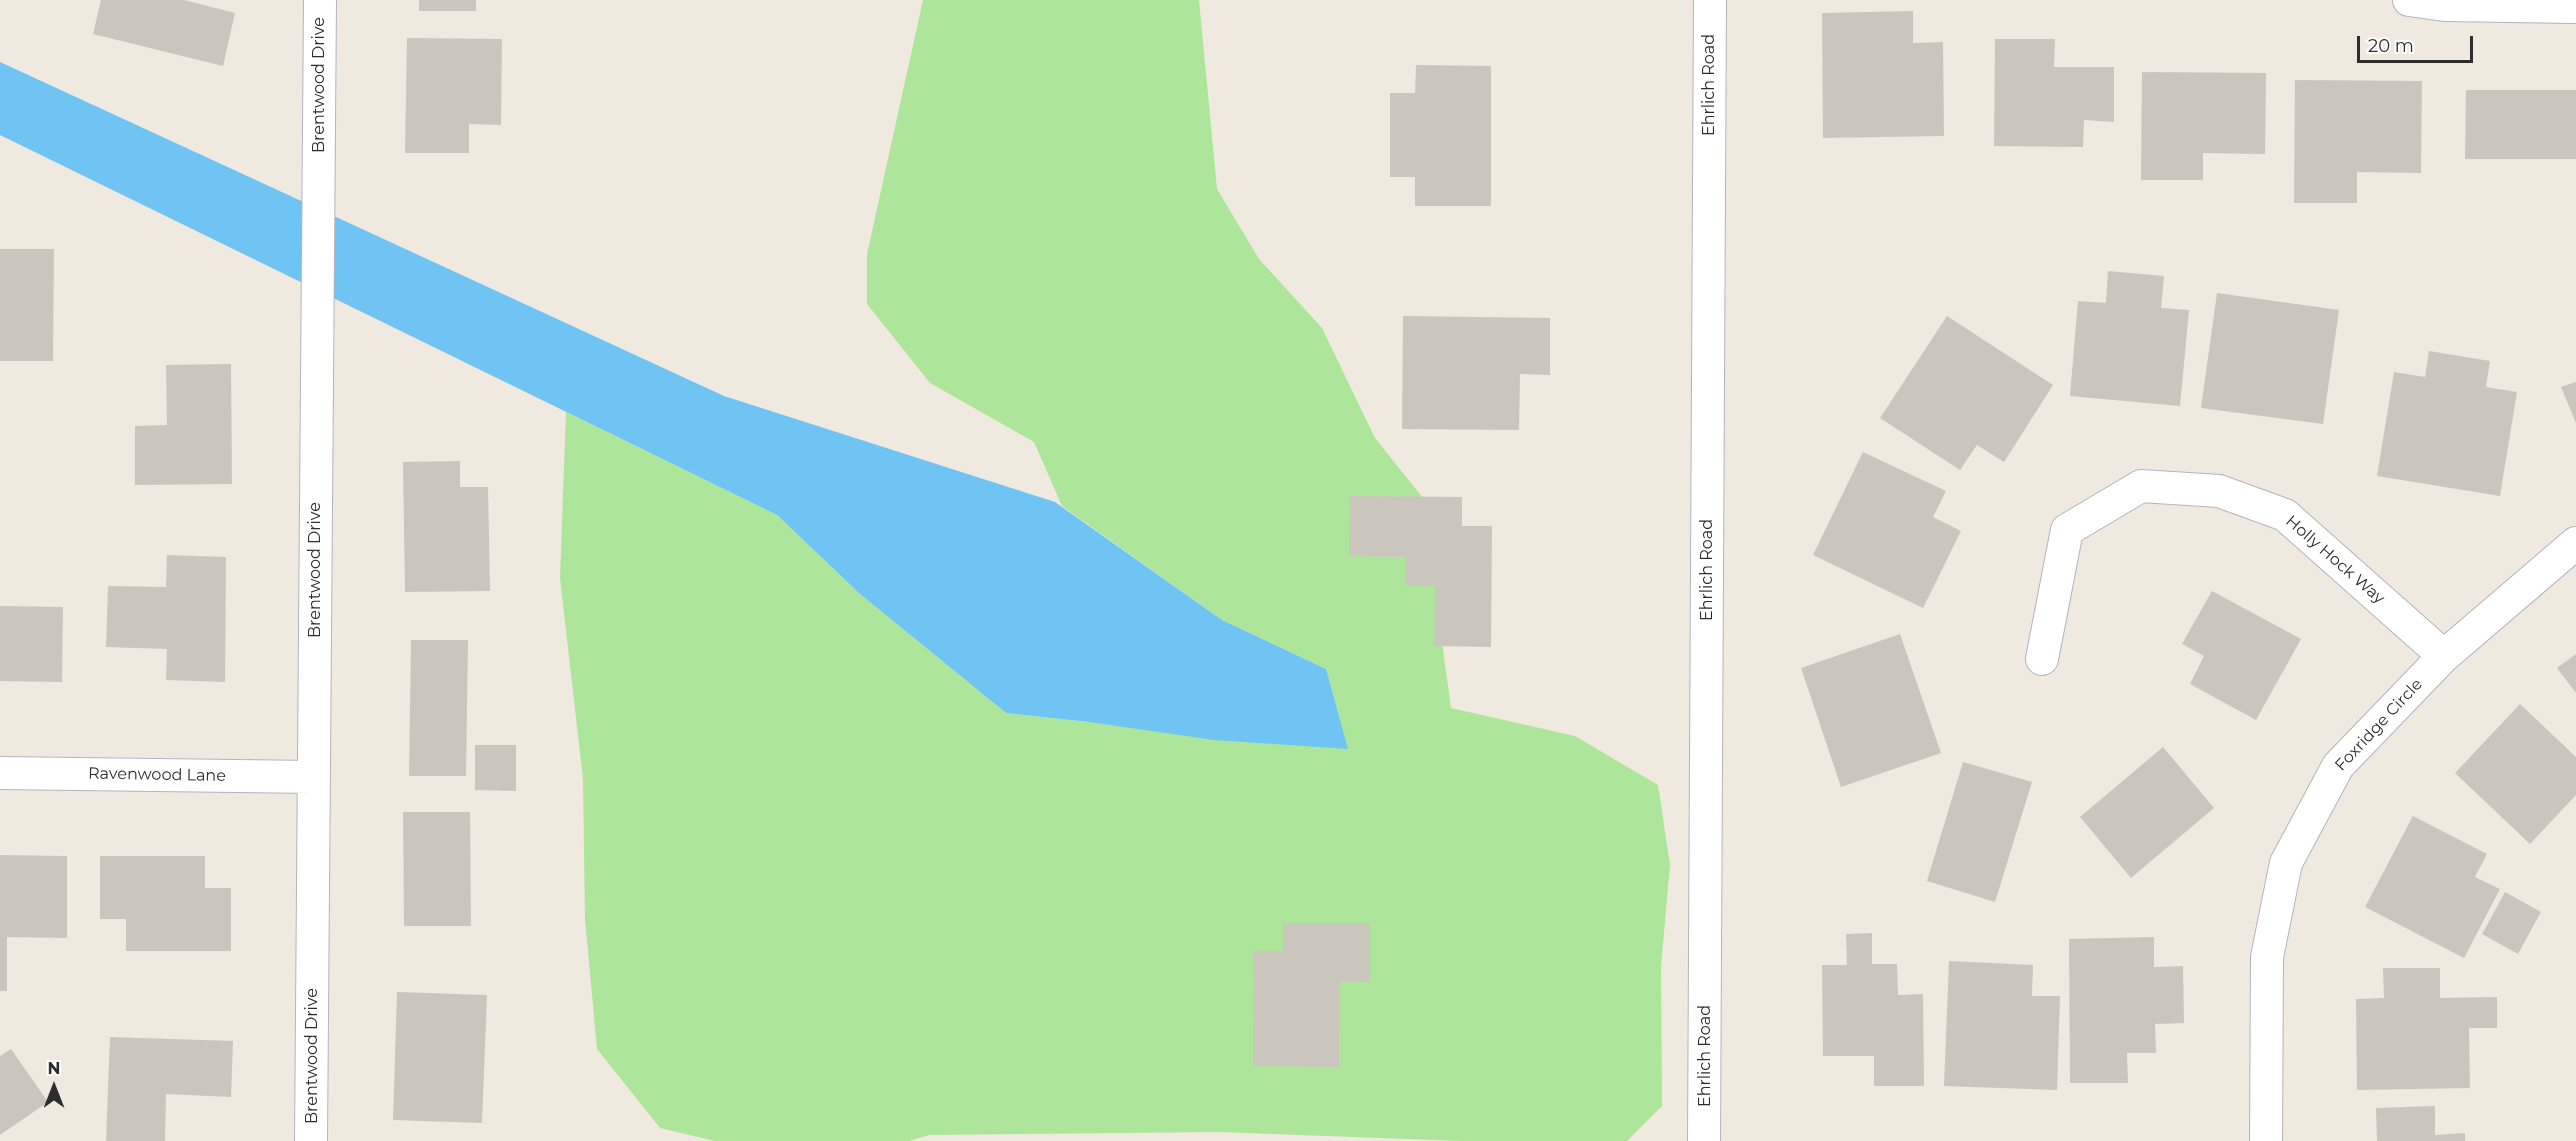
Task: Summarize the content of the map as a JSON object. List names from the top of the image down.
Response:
{
  "streets": {
    "street": [
      "Brentwood Drive",
      "Ehrlich Road",
      "Holly Hock Way",
      "Foxridge Circle",
      "Ravenwood Lane"
    ]
  },
  "crossings": [
    ["Brentwood Drive", "Ravenwood Lane"],
    ["Holly Hock Way", "Foxridge Circle"]
  ],
  "scale_bar": "20 m",
  "north": "top"
}
